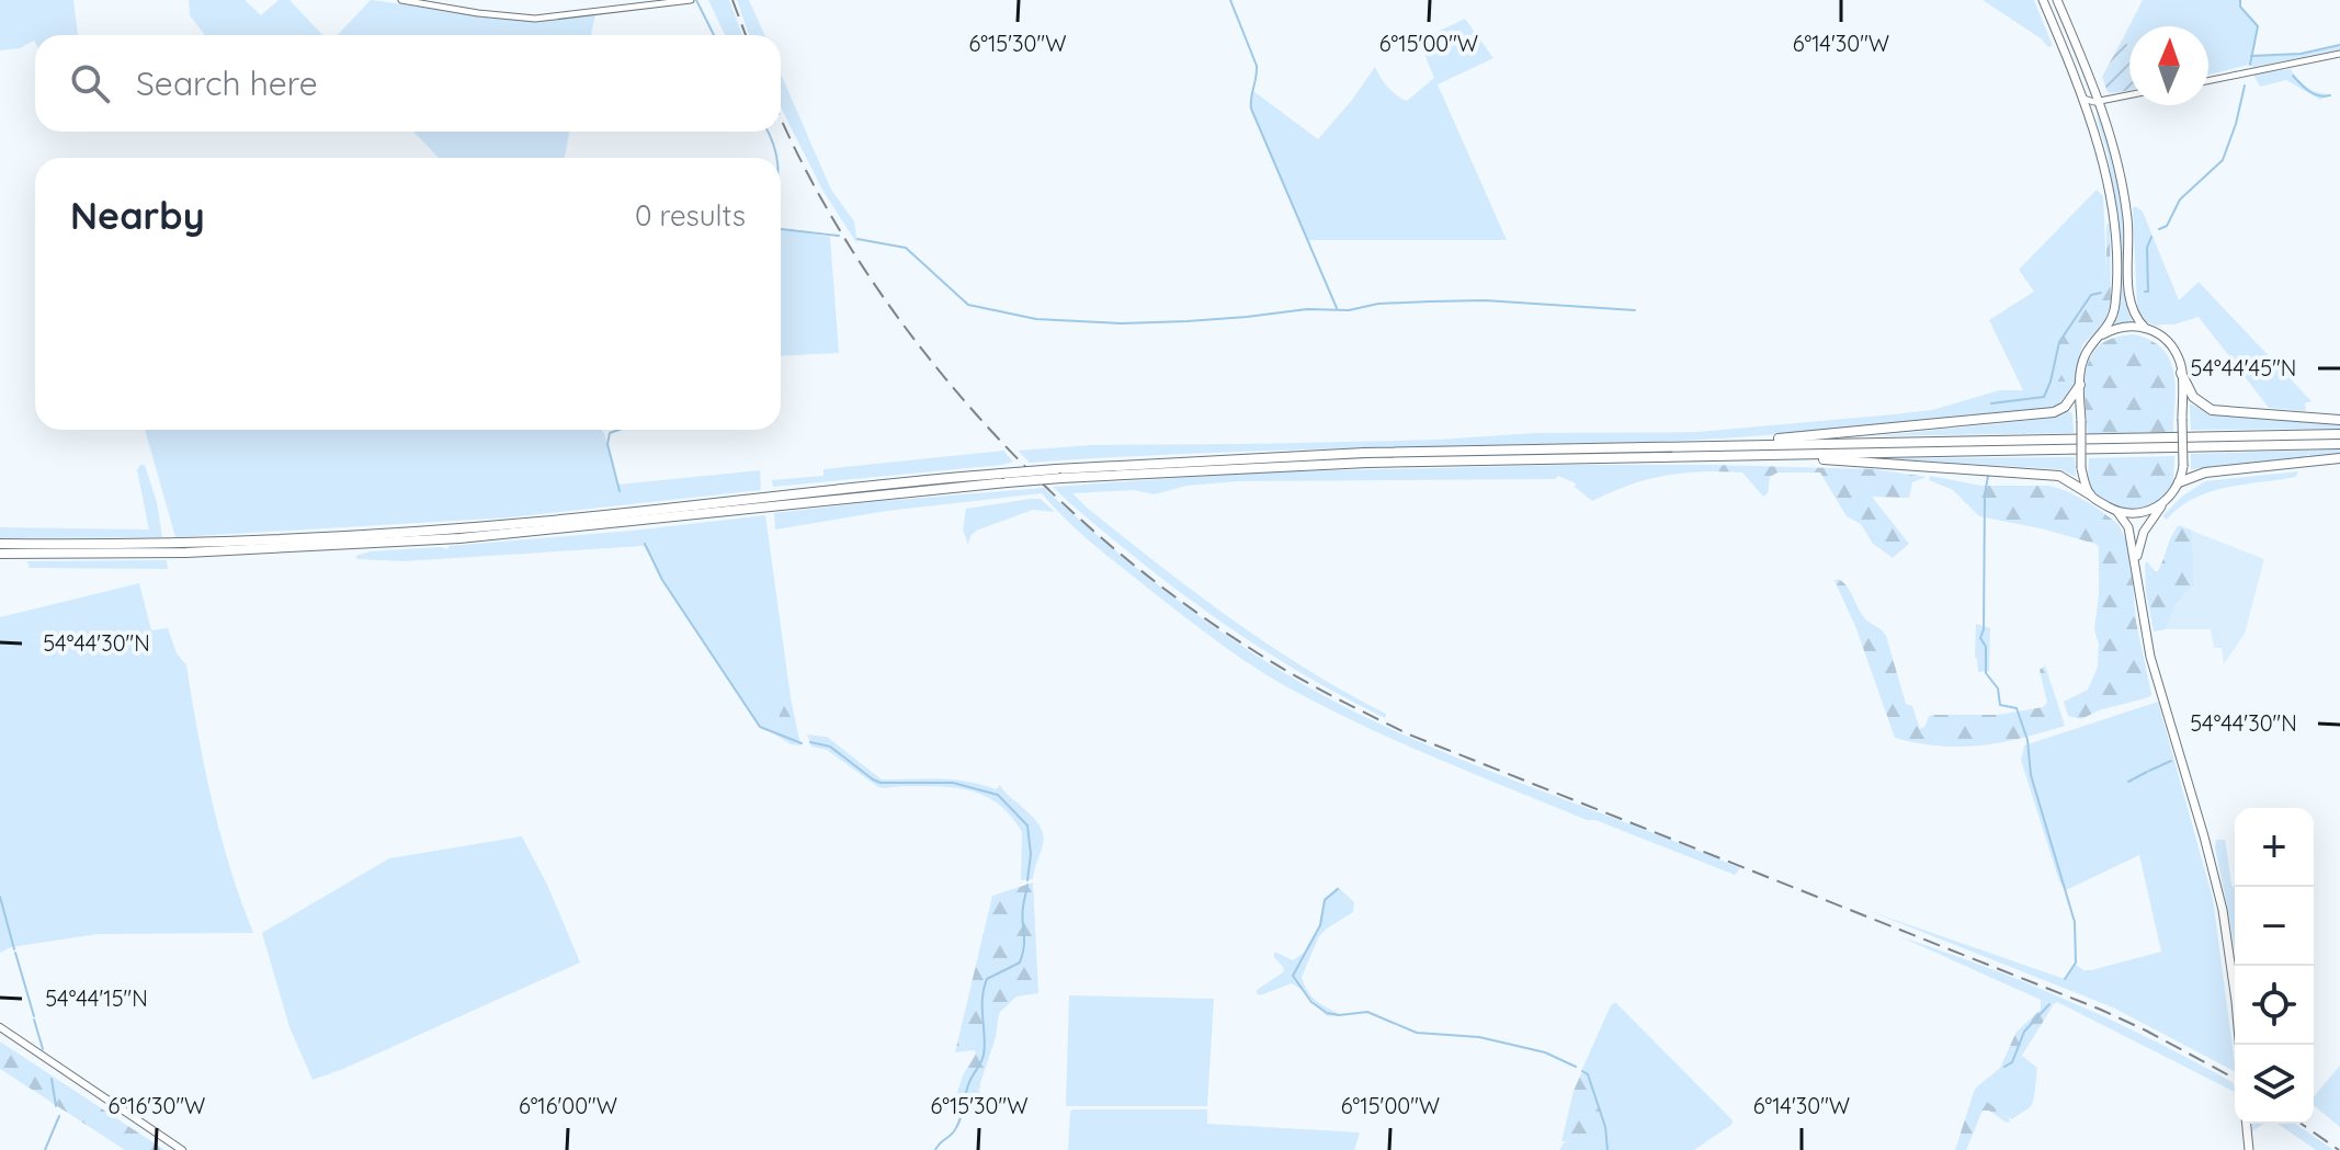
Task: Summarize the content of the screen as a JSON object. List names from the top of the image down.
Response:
{
  "north": "top",
  "page": {
    "search": "Search here",
    "heading": ["Nearby", "0 results"],
    "map_buttons": ["+", "−"]
  },
  "coordinates": [
    "6°15'30\"W",
    "6°15'00\"W",
    "6°14'30\"W",
    "54°44'45\"N",
    "54°44'30\"N",
    "54°44'15\"N",
    "6°16'30\"W",
    "6°16'00\"W"
  ]
}
